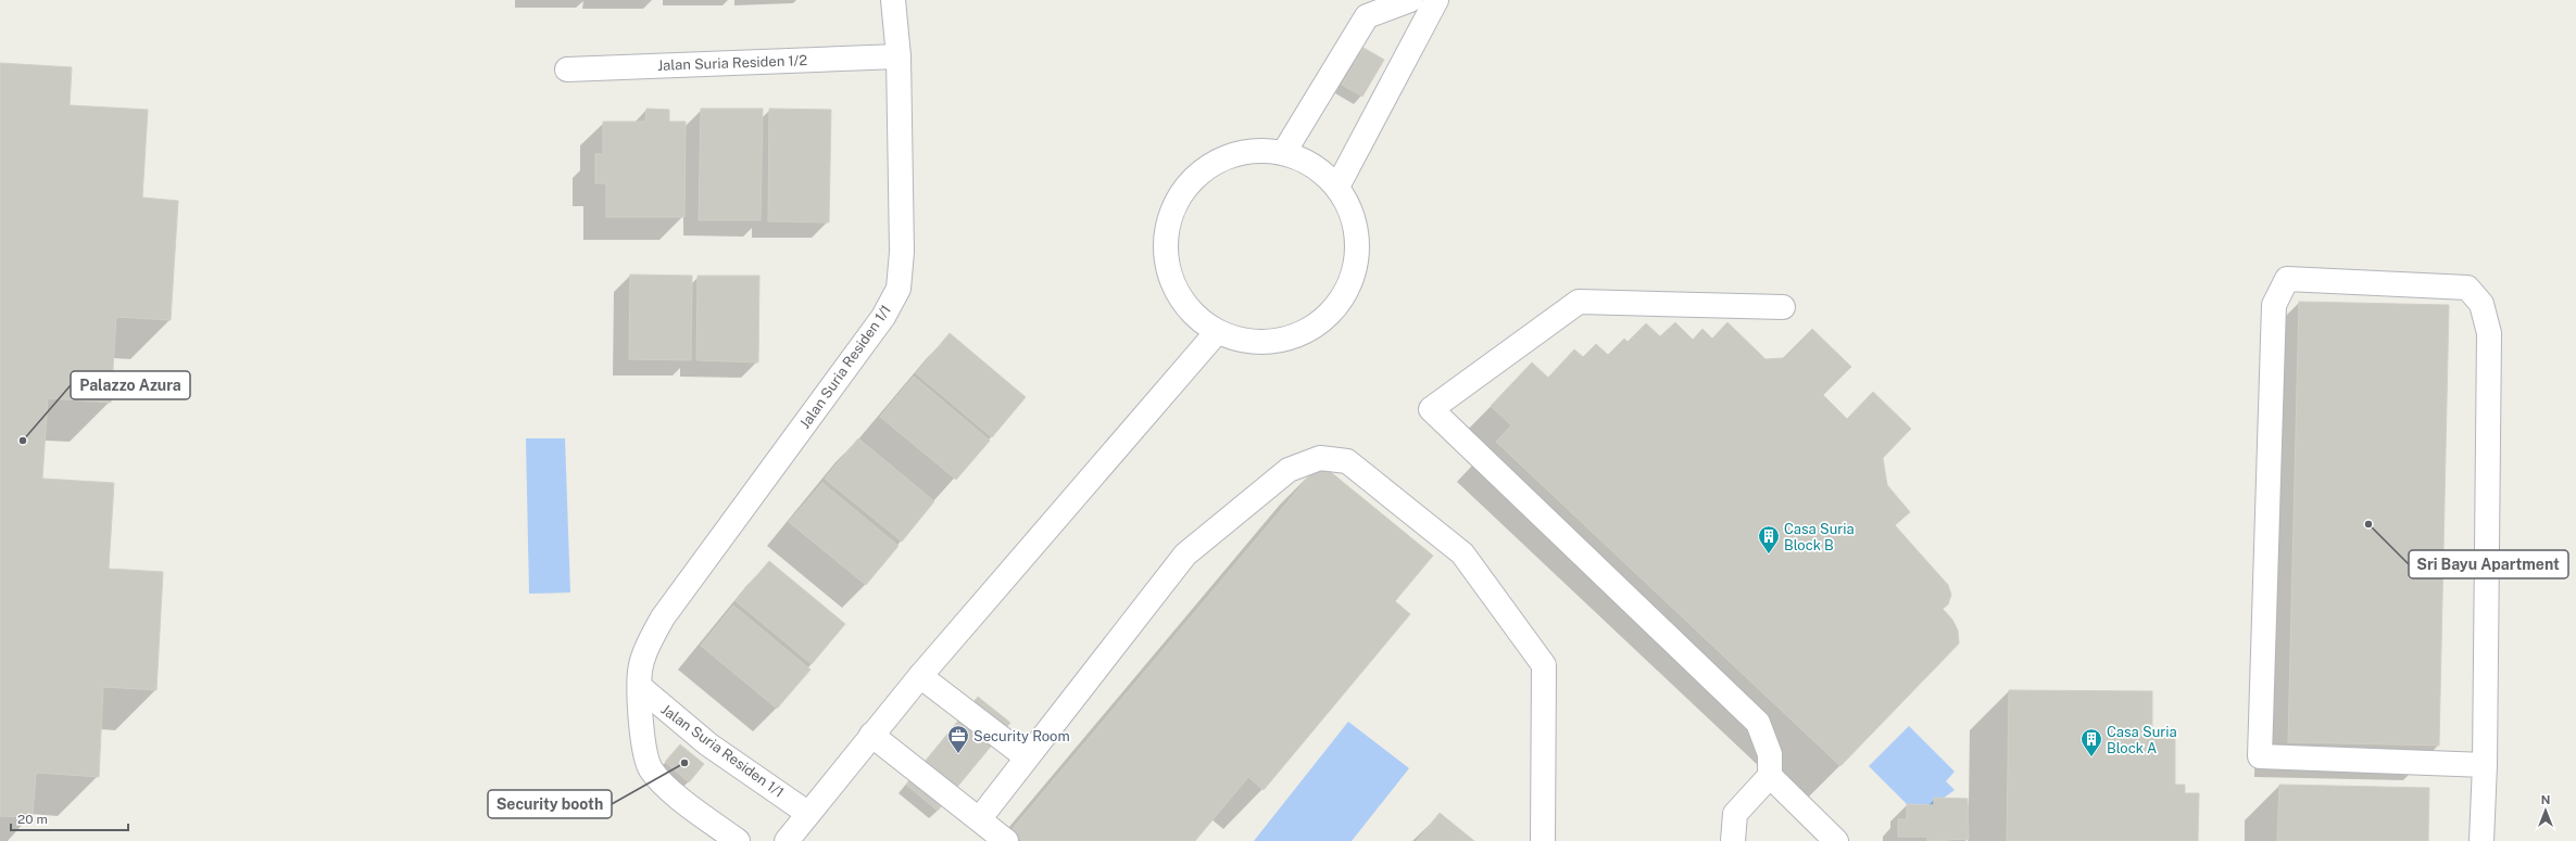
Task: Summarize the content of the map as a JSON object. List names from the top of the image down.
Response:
{
  "streets": {
    "street": ["Jalan Suria Residen 1/2", "Jalan Suria Residen 1/1"]
  },
  "crossings": [
    ["Jalan Suria Residen 1/2", "Jalan Suria Residen 1/1"]
  ],
  "places": {
    "other": ["Palazzo Azura", "Sri Bayu Apartment", "Security booth"],
    "building": ["Casa Suria Block B", "Casa Suria Block A"],
    "office": ["Security Room"]
  },
  "scale_bar": "20 m",
  "north": "top"
}
